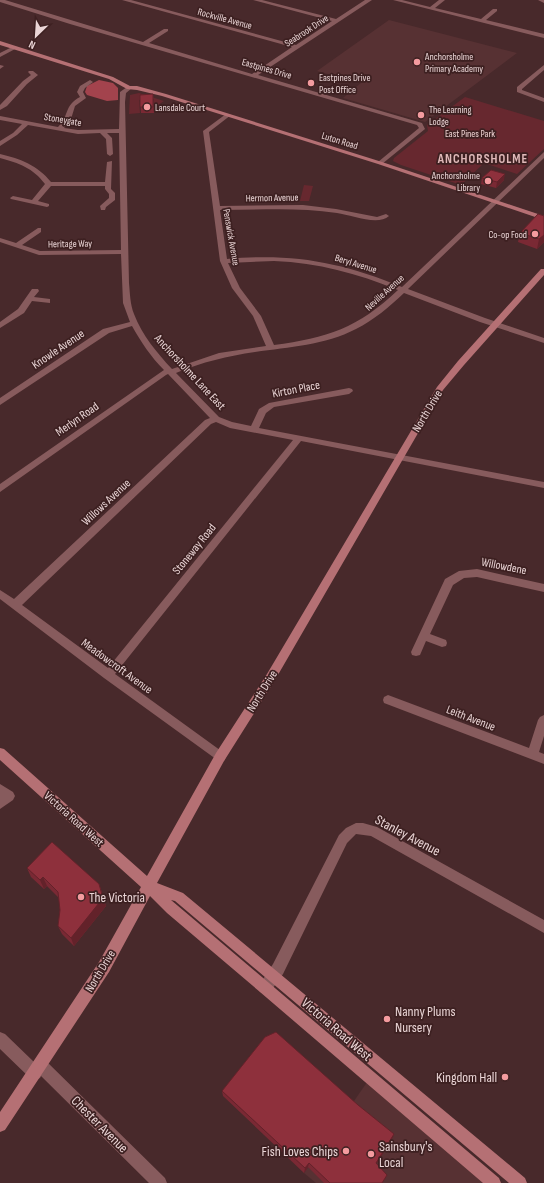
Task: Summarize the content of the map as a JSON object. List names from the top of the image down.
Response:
{
  "streets": {
    "street": [
      "Rockville Avenue",
      "Seabrook Drive",
      "Eastpines Drive",
      "Stoneygate",
      "Luton Road",
      "Hermon Avenue",
      "Penswick Avenue",
      "Heritage Way",
      "Beryl Avenue",
      "Neville Avenue",
      "Knowle Avenue",
      "Anchorsholme Lane East",
      "Kirton Place",
      "North Drive",
      "Merlyn Road",
      "Willows Avenue",
      "Stoneway Road",
      "Willowdene",
      "Meadowcroft Avenue",
      "Leith Avenue",
      "Victoria Road West",
      "Stanley Avenue",
      "Chester Avenue"
    ]
  },
  "crossings": [
    ["Rockville Avenue", "Seabrook Drive"],
    ["Seabrook Drive", "Eastpines Drive"],
    ["Eastpines Drive", "Luton Road"],
    ["Stoneygate", "Anchorsholme Lane East"],
    ["Luton Road", "Penswick Avenue"],
    ["Luton Road", "Neville Avenue"],
    ["Luton Road", "Anchorsholme Lane East"],
    ["Hermon Avenue", "Penswick Avenue"],
    ["Penswick Avenue", "Beryl Avenue"],
    ["Penswick Avenue", "Neville Avenue"],
    ["Heritage Way", "Anchorsholme Lane East"],
    ["Beryl Avenue", "Neville Avenue"],
    ["Beryl Avenue", "North Drive"],
    ["Neville Avenue", "Anchorsholme Lane East"],
    ["Neville Avenue", "Merlyn Road"],
    ["Knowle Avenue", "Anchorsholme Lane East"],
    ["Anchorsholme Lane East", "Kirton Place"],
    ["Anchorsholme Lane East", "North Drive"],
    ["Anchorsholme Lane East", "Merlyn Road"],
    ["Anchorsholme Lane East", "Willows Avenue"],
    ["Anchorsholme Lane East", "Stoneway Road"],
    ["North Drive", "Meadowcroft Avenue"],
    ["North Drive", "Victoria Road West"],
    ["North Drive", "Chester Avenue"],
    ["Willows Avenue", "Meadowcroft Avenue"],
    ["Stoneway Road", "Meadowcroft Avenue"],
    ["Victoria Road West", "Stanley Avenue"]
  ],
  "districts": ["ANCHORSHOLME"],
  "parks": ["East Pines Park"],
  "places": [
    "Anchorsholme Primary Academy",
    "Eastpines Drive Post Office",
    "Lansdale Court",
    "The Learning Lodge",
    "Anchorsholme Library",
    "Co-op Food",
    "The Victoria",
    "Nanny Plums Nursery",
    "Kingdom Hall",
    "Fish Loves Chips",
    "Sainsbury's Local"
  ],
  "north": "bottom left"
}
